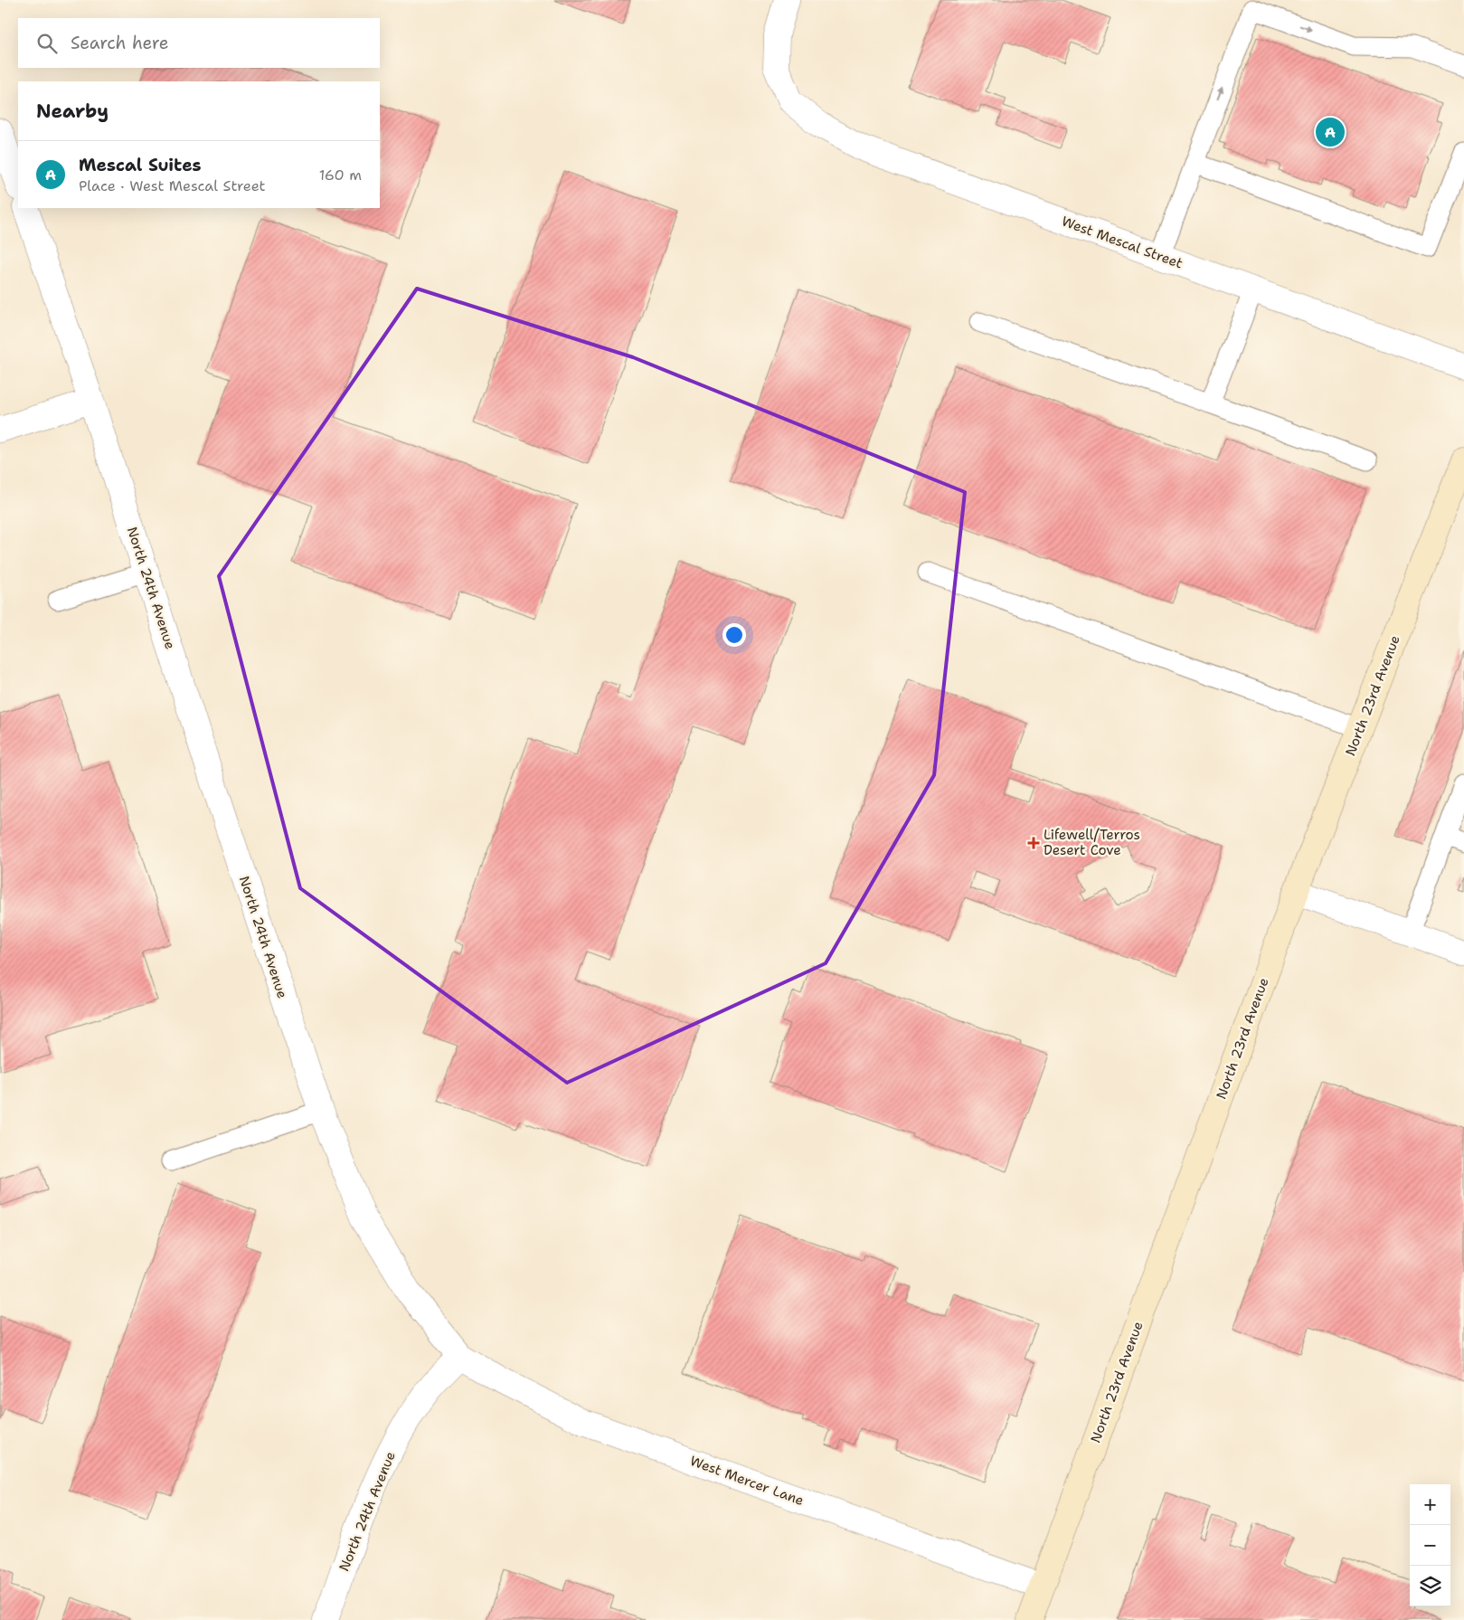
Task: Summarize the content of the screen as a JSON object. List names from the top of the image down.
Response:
{
  "streets": {
    "street": [
      "West Mescal Street",
      "North 24th Avenue",
      "North 23rd Avenue",
      "West Mercer Lane"
    ]
  },
  "crossings": [
    ["North 24th Avenue", "West Mercer Lane"],
    ["North 23rd Avenue", "West Mercer Lane"]
  ],
  "places": {
    "health": ["Lifewell/Terros Desert Cove"]
  },
  "page": {
    "search": "Search here",
    "heading": "Nearby",
    "pins": "A",
    "list": [
      {
        "mark": "A",
        "name": "Mescal Suites",
        "note": "Place · West Mescal Street",
        "value": "160 m"
      }
    ],
    "map_buttons": ["+", "−"]
  }
}
